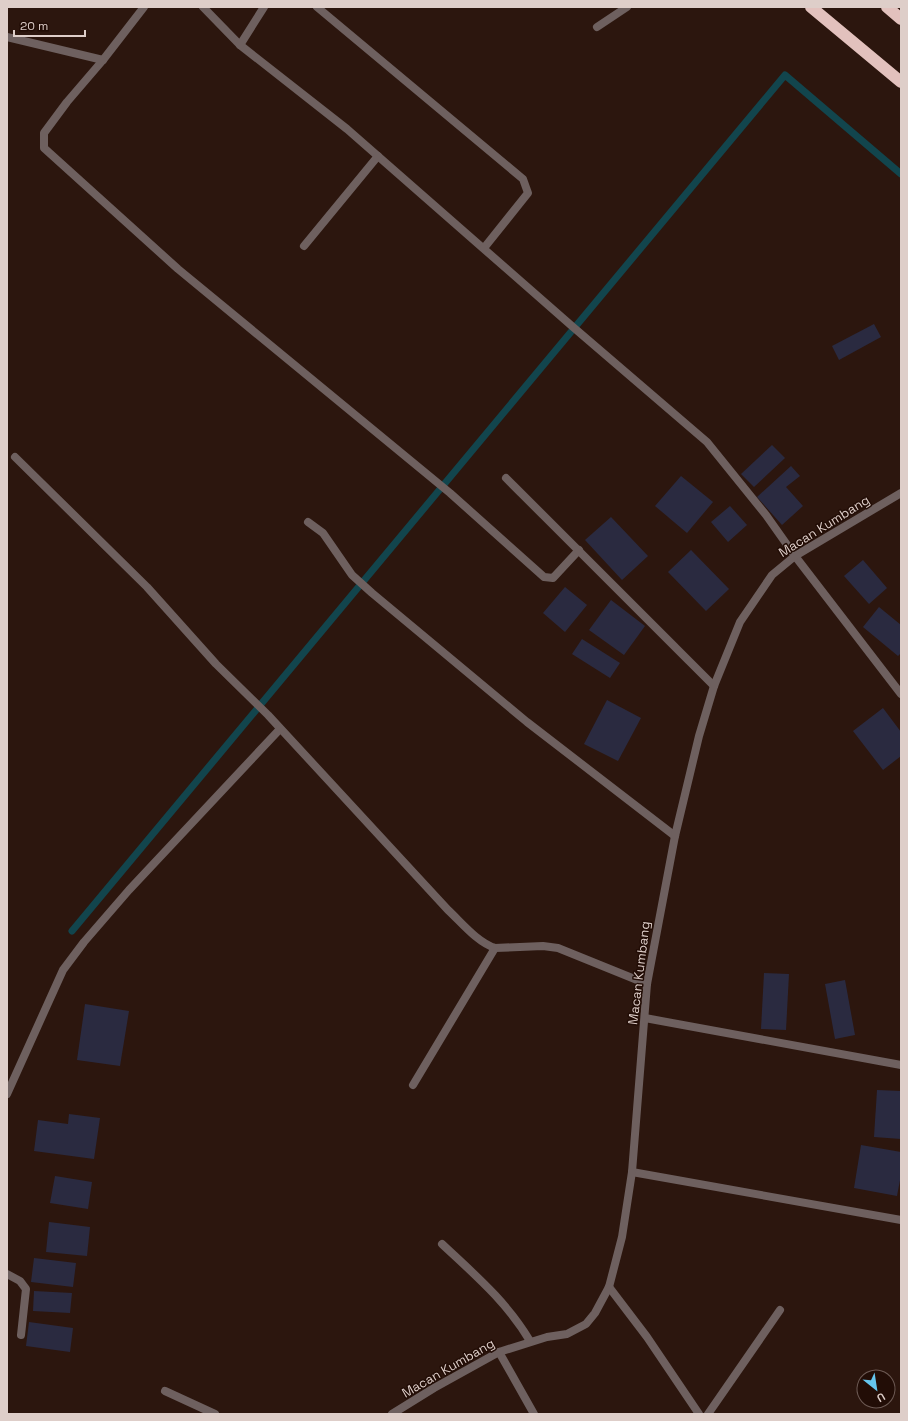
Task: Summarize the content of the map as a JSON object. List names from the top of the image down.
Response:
{
  "streets": {
    "street": ["Macan Kumbang"]
  },
  "scale_bar": "20 m",
  "north": "bottom right"
}
